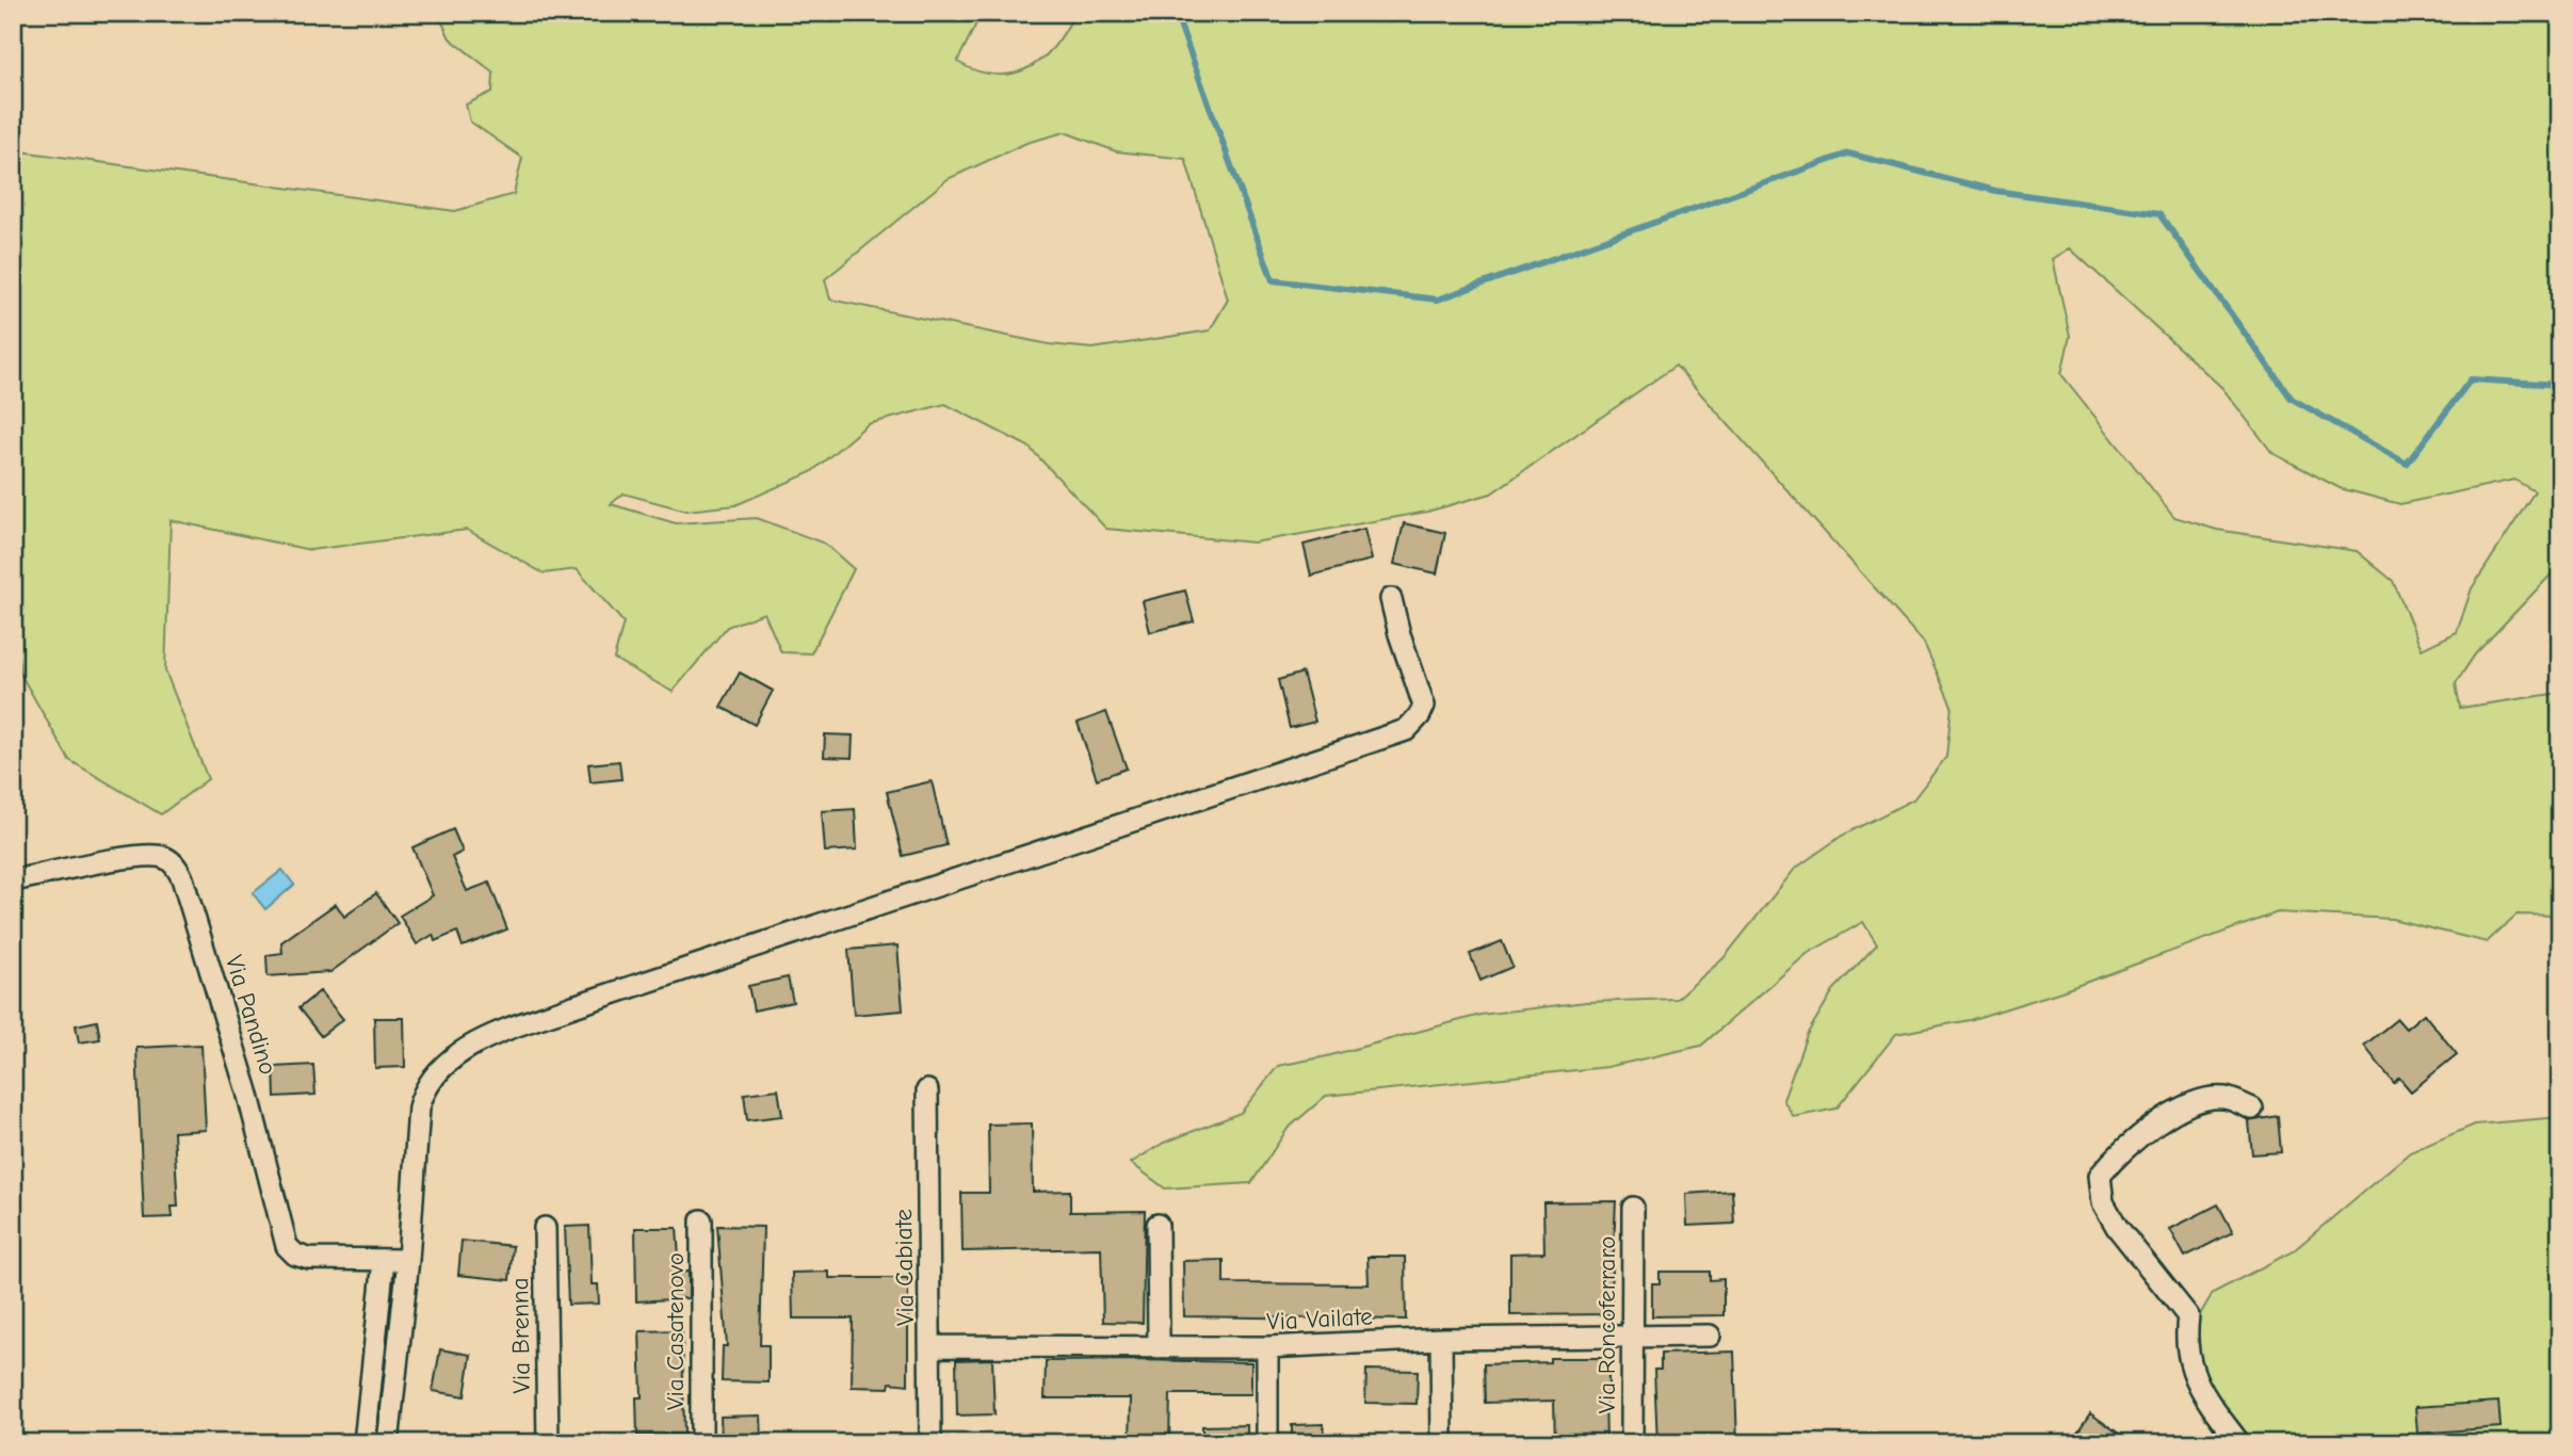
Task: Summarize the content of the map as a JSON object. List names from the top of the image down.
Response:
{
  "streets": {
    "street": [
      "Via Pandino",
      "Via Cabiate",
      "Via Vailate",
      "Via Roncoferraro",
      "Via Casatenovo",
      "Via Brenna"
    ]
  },
  "crossings": [
    ["Via Cabiate", "Via Vailate"],
    ["Via Vailate", "Via Roncoferraro"]
  ]
}
